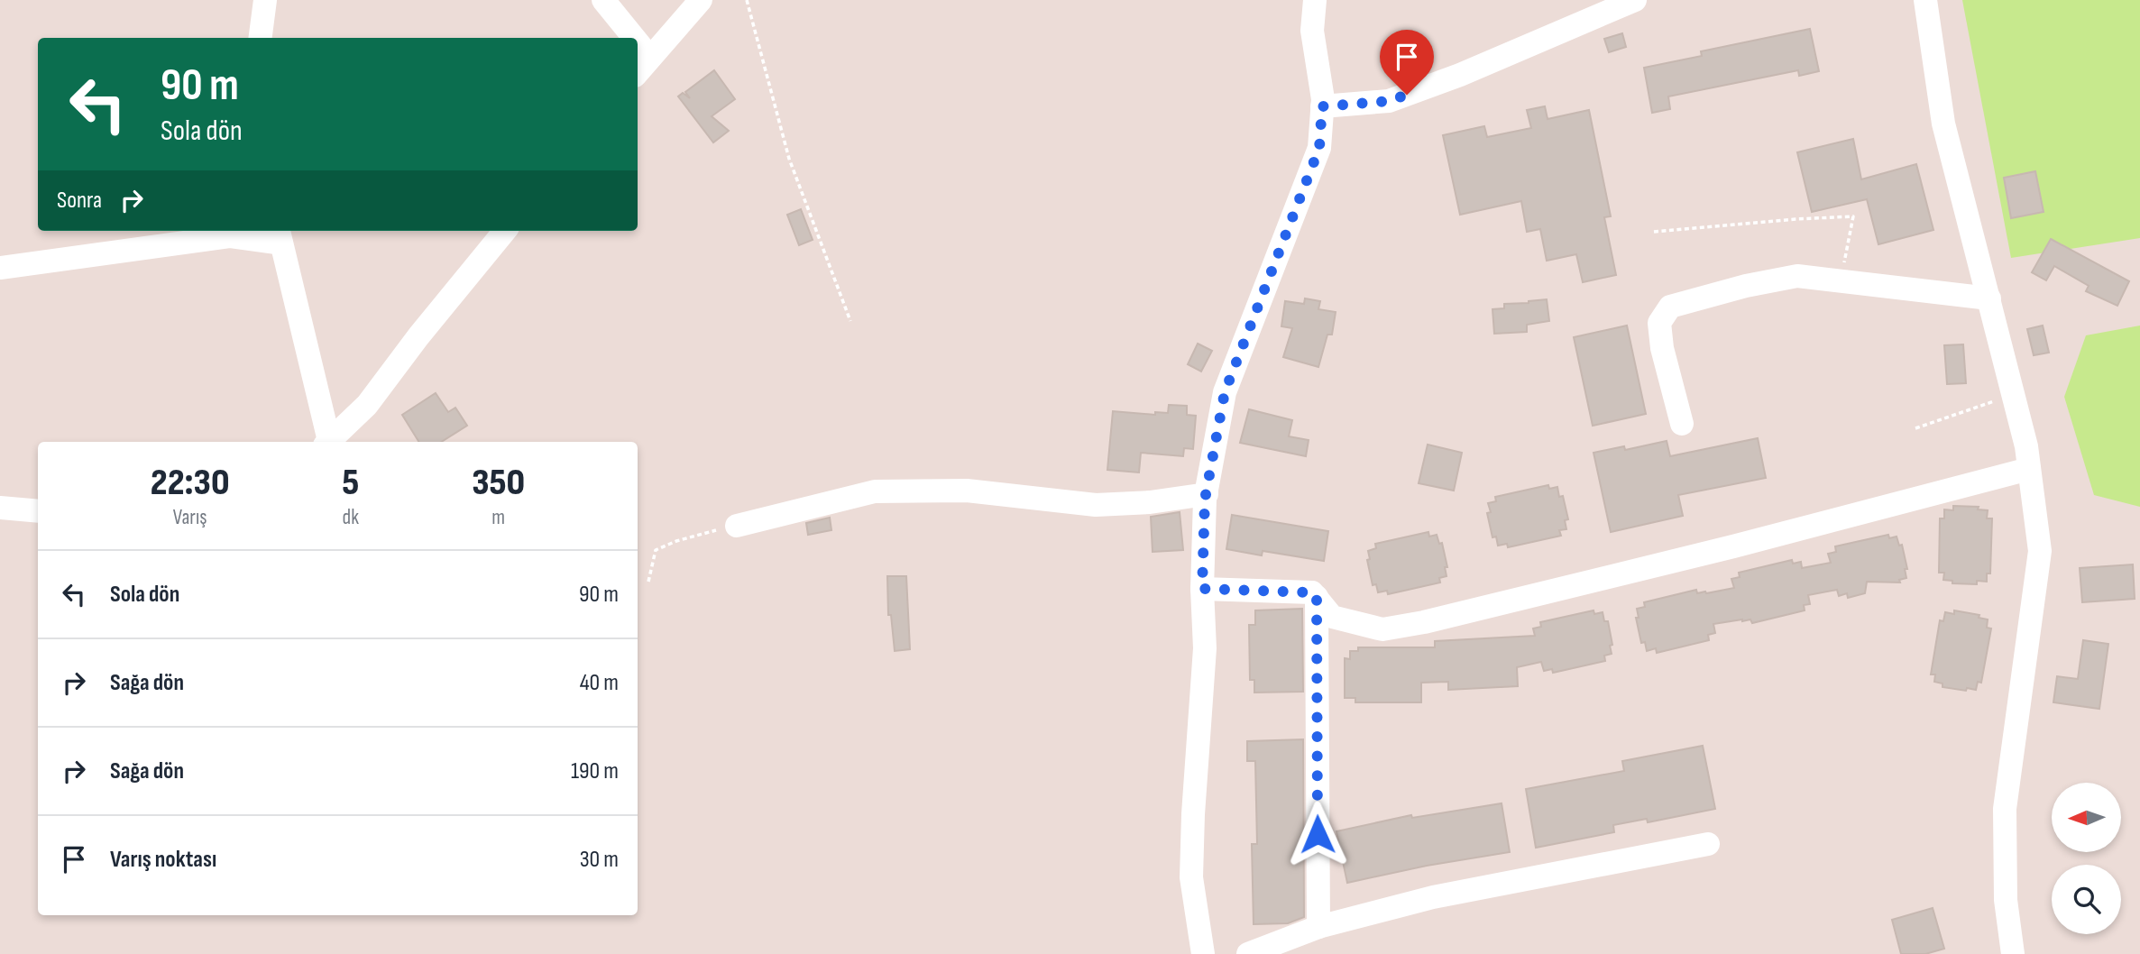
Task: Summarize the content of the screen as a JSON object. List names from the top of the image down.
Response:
{
  "north": "left",
  "page": {
    "turn": ["90 m", "Sola dön"],
    "then": "Sonra",
    "eta": [
      "22:30",
      "Varış",
      "5",
      "dk",
      "350",
      "m"
    ],
    "list": [
      {
        "name": "Sola dön",
        "value": "90 m"
      },
      {
        "name": "Sağa dön",
        "value": "40 m"
      },
      {
        "name": "Sağa dön",
        "value": "190 m"
      },
      {
        "name": "Varış noktası",
        "value": "30 m"
      }
    ]
  }
}
